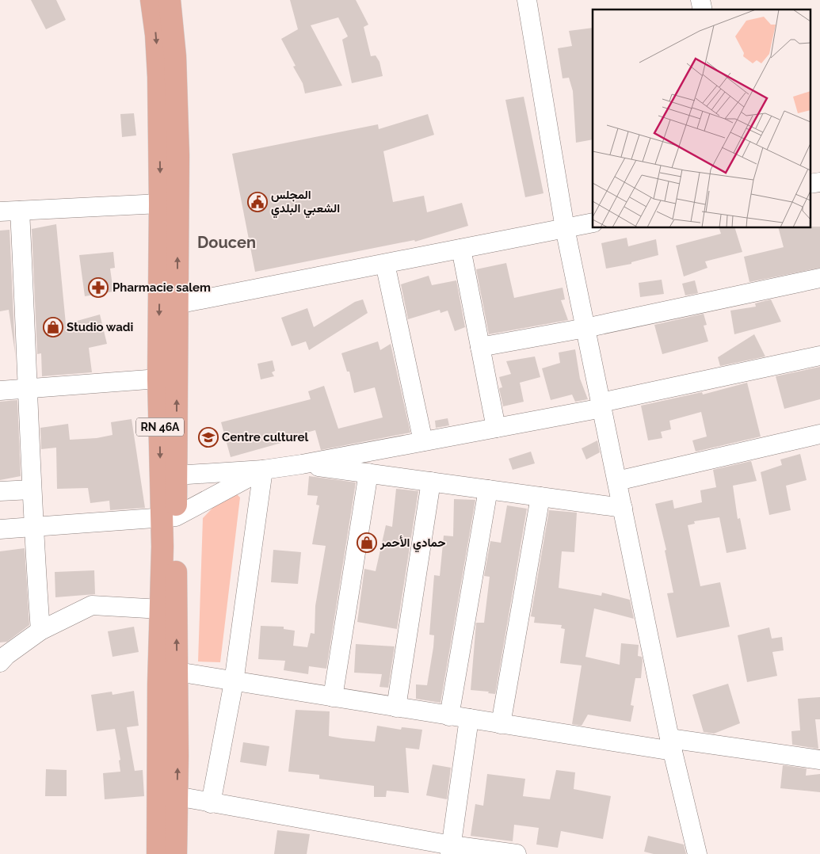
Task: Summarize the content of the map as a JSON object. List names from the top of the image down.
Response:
{
  "streets": {
    "main road": ["RN 46A"]
  },
  "districts": ["Doucen"],
  "places": {
    "public building": ["المجلس الشعبي البلدي"],
    "pharmacy": ["Pharmacie salem"],
    "shop": ["Studio wadi", "حمادي الأحمر"],
    "school or university": ["Centre culturel"]
  }
}
